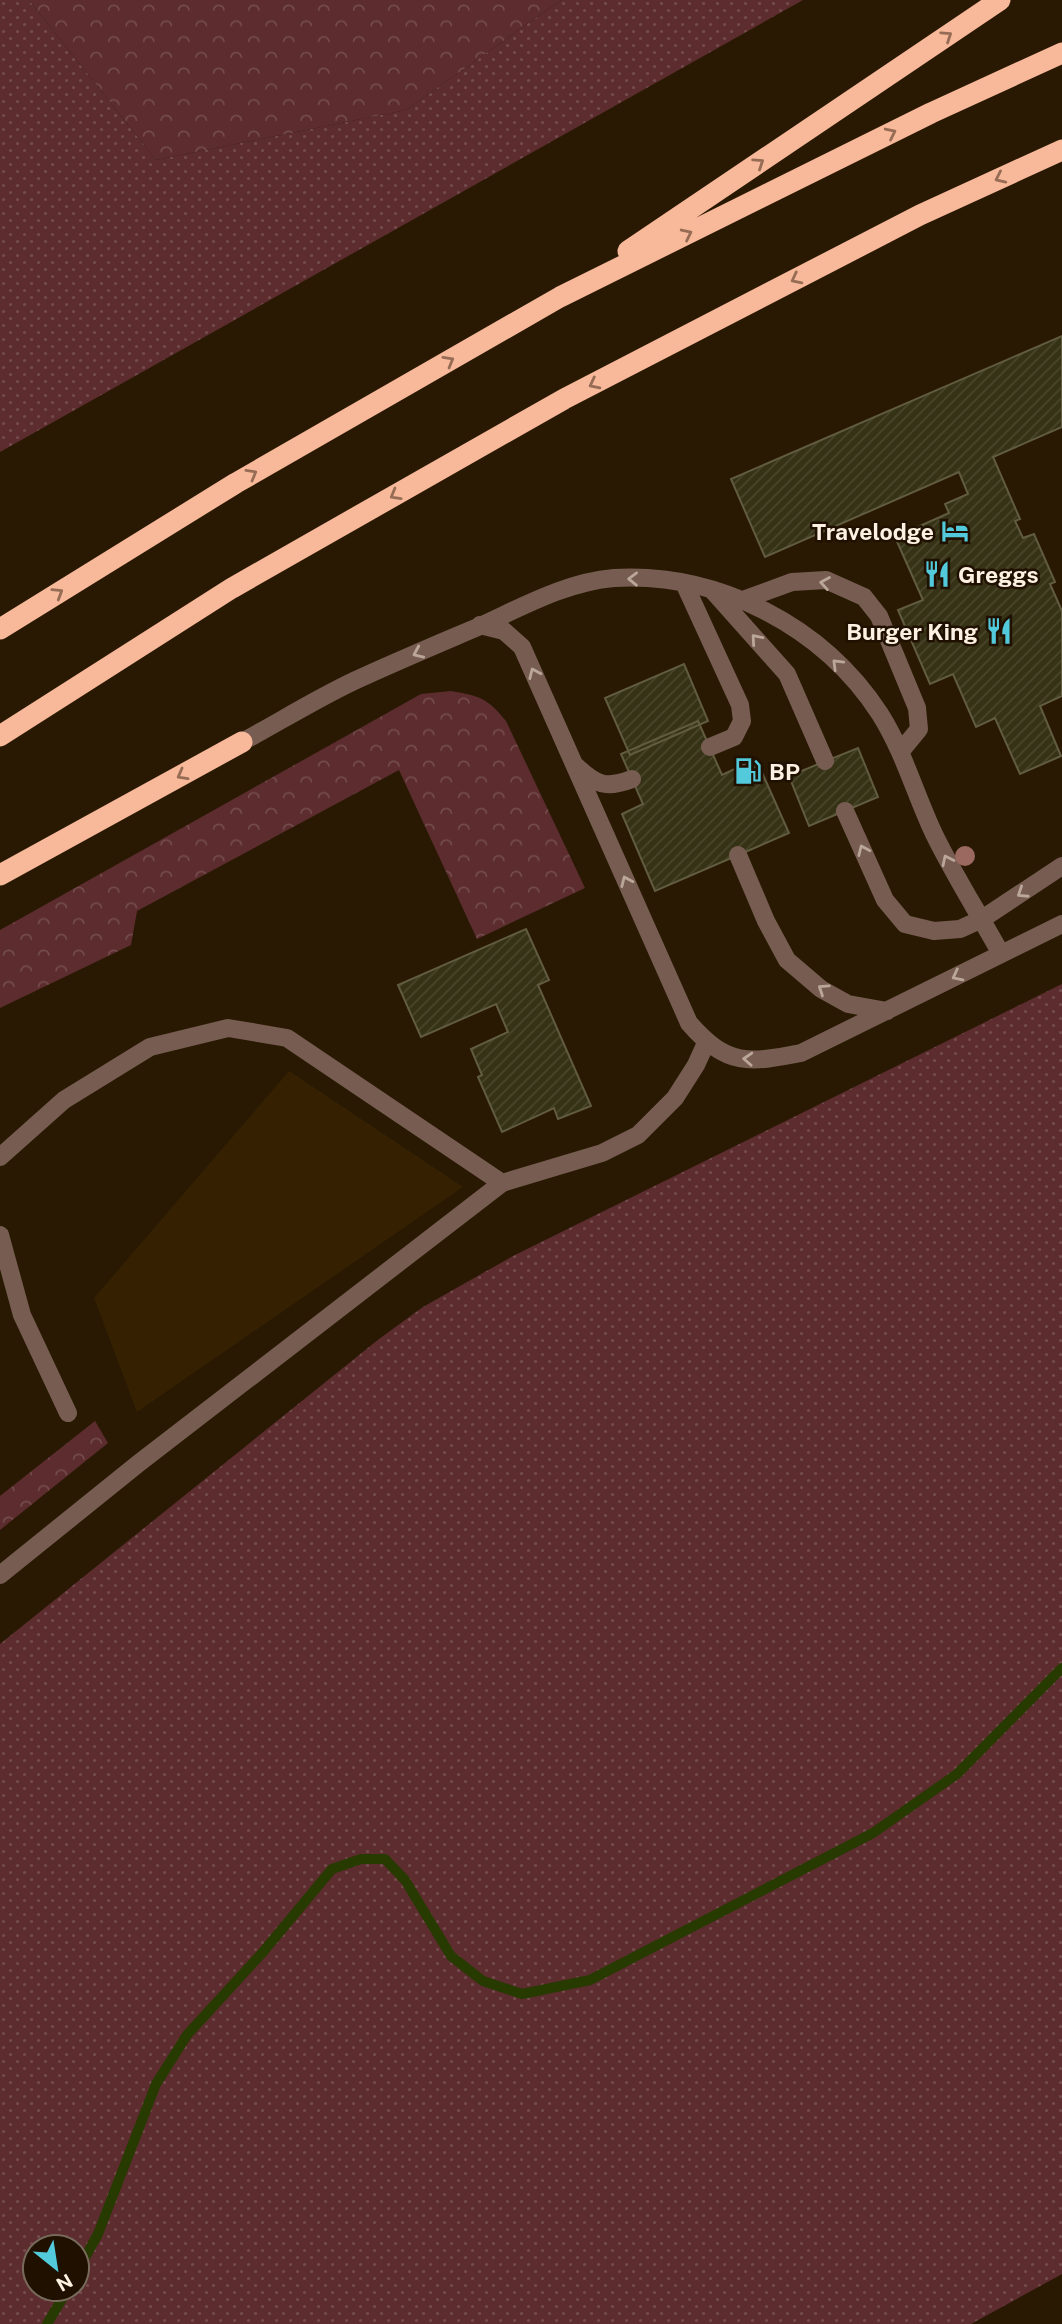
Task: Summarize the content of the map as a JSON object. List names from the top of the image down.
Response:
{
  "places": {
    "hotel": ["Travelodge"],
    "restaurant": ["Greggs", "Burger King"],
    "fuel station": ["BP"]
  },
  "north": "bottom right"
}
